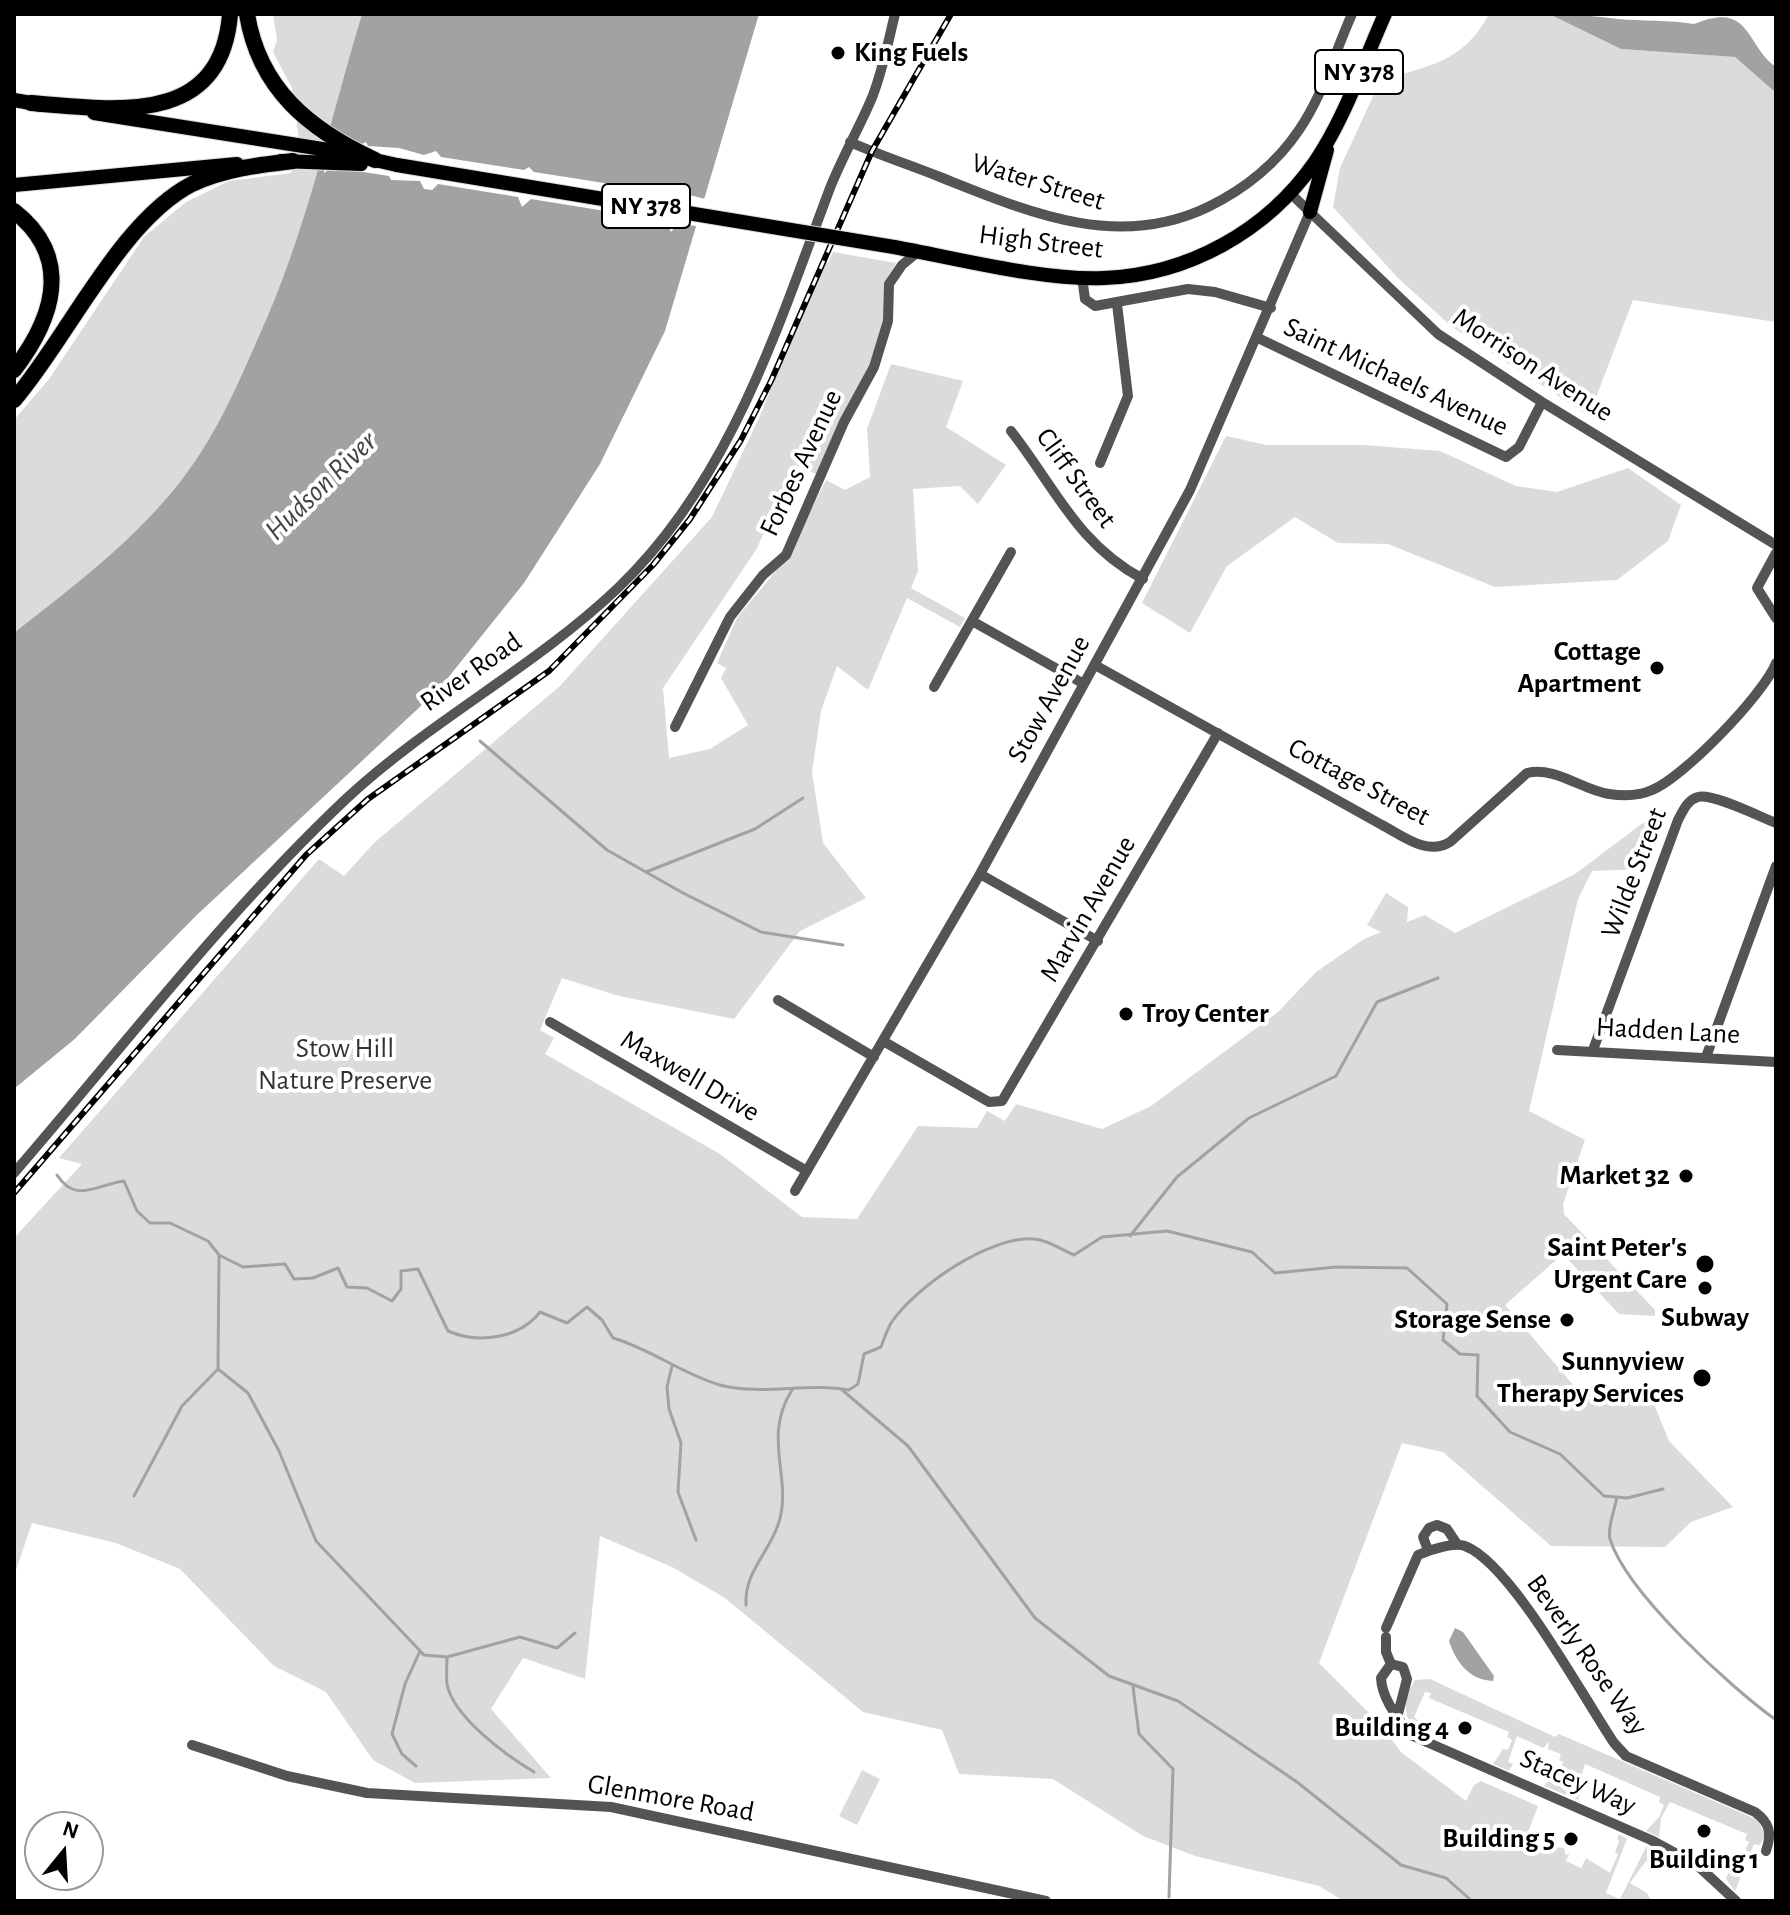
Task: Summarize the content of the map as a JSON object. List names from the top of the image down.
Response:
{
  "streets": {
    "main road": ["NY 378", "High Street"],
    "street": [
      "Water Street",
      "Morrison Avenue",
      "Saint Michaels Avenue",
      "Forbes Avenue",
      "Cliff Street",
      "River Road",
      "Stow Avenue",
      "Cottage Street",
      "Wilde Street",
      "Marvin Avenue",
      "Hadden Lane",
      "Maxwell Drive",
      "Beverly Rose Way",
      "Stacey Way",
      "Glenmore Road"
    ]
  },
  "crossings": [
    ["NY 378", "High Street"],
    ["Water Street", "River Road"],
    ["High Street", "Morrison Avenue"],
    ["High Street", "Forbes Avenue"],
    ["Morrison Avenue", "Saint Michaels Avenue"],
    ["Morrison Avenue", "Stow Avenue"],
    ["Saint Michaels Avenue", "Stow Avenue"],
    ["Cliff Street", "Stow Avenue"],
    ["Stow Avenue", "Cottage Street"],
    ["Stow Avenue", "Marvin Avenue"],
    ["Stow Avenue", "Maxwell Drive"],
    ["Cottage Street", "Marvin Avenue"],
    ["Wilde Street", "Hadden Lane"]
  ],
  "water": ["Hudson River"],
  "parks": ["Stow Hill Nature Preserve"],
  "places": [
    "King Fuels",
    "Cottage Apartment",
    "Troy Center",
    "Market 32",
    "Saint Peter's Urgent Care",
    "Subway",
    "Storage Sense",
    "Sunnyview Therapy Services",
    "Building 4",
    "Building 1",
    "Building 5"
  ],
  "north": "top"
}
